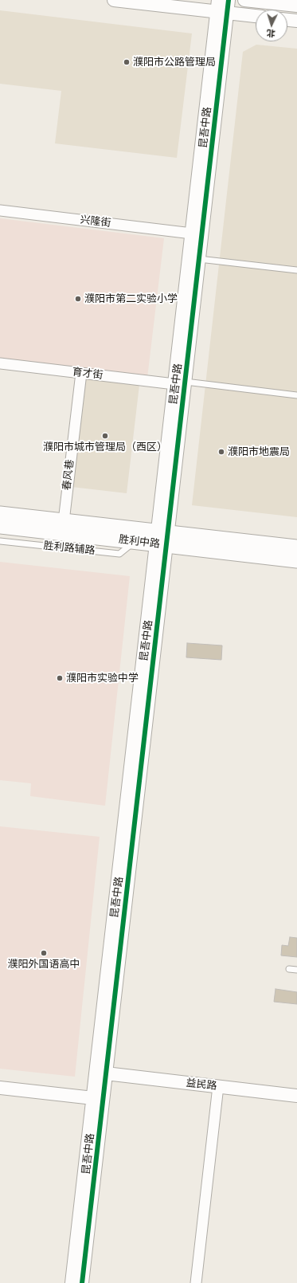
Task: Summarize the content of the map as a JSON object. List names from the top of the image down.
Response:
{
  "streets": {
    "main road": ["胜利中路"],
    "street": [
      "昆吾中路",
      "兴隆街",
      "育才街",
      "春风巷",
      "益民路"
    ],
    "lane": ["胜利路辅路"]
  },
  "crossings": [
    ["昆吾中路", "兴隆街"],
    ["昆吾中路", "育才街"],
    ["昆吾中路", "胜利中路"],
    ["昆吾中路", "益民路"],
    ["育才街", "春风巷"],
    ["春风巷", "胜利中路"],
    ["胜利中路", "胜利路辅路"]
  ],
  "places": [
    "濮阳市公路管理局",
    "濮阳市第二实验小学",
    "濮阳市城市管理局（西区）",
    "濮阳市地震局",
    "濮阳市实验中学",
    "濮阳外国语高中"
  ],
  "north": "bottom"
}
